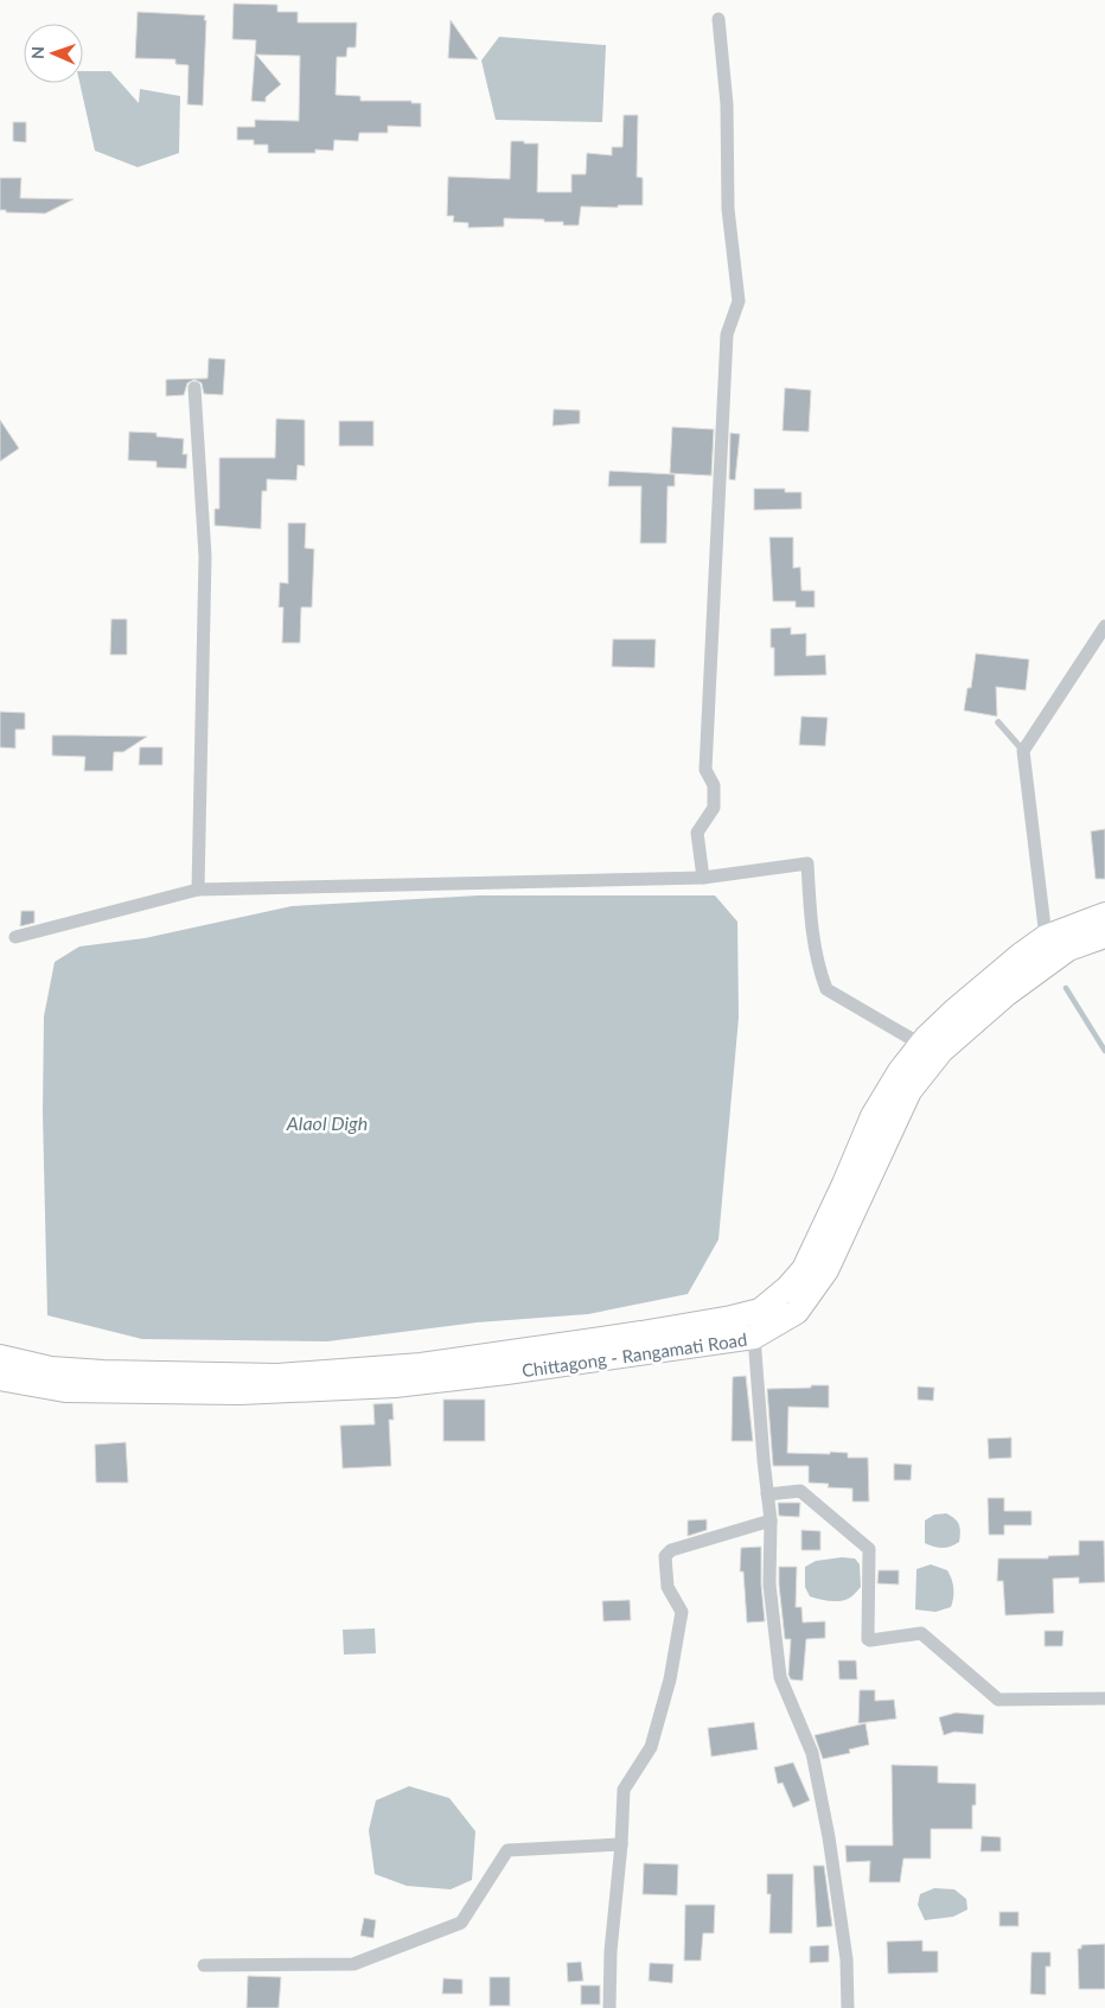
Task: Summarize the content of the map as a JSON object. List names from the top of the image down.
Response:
{
  "streets": {
    "highway": ["Chittagong - Rangamati Road"]
  },
  "water": ["Alaol Digh"],
  "north": "left"
}
